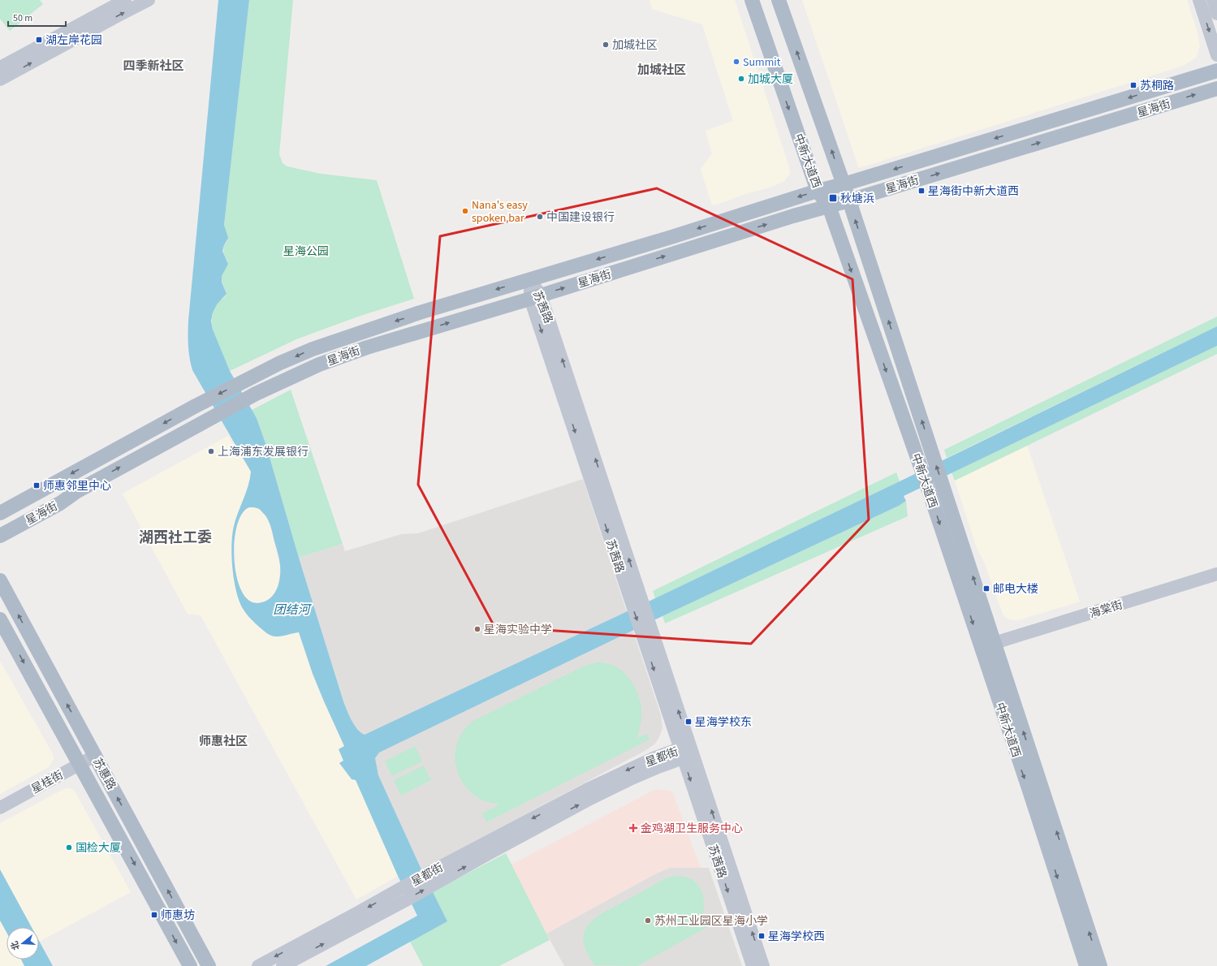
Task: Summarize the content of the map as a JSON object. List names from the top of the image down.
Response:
{
  "streets": {
    "main road": [
      "星海街",
      "中新大道西",
      "苏茜路",
      "海棠街",
      "星都街",
      "苏惠路",
      "星桂街"
    ]
  },
  "crossings": [
    ["星海街", "中新大道西"],
    ["星海街", "苏茜路"],
    ["中新大道西", "海棠街"],
    ["苏茜路", "星都街"],
    ["苏惠路", "星桂街"]
  ],
  "districts": [
    "四季新社区",
    "加城社区",
    "湖西社工委",
    "师惠社区"
  ],
  "water": ["团结河"],
  "parks": ["星海公园"],
  "places": {
    "transit": [
      "湖左岸花园",
      "苏桐路",
      "星海街中新大道西",
      "秋塘浜",
      "师惠邻里中心",
      "邮电大楼",
      "星海学校东",
      "师惠坊",
      "星海学校西"
    ],
    "other": [
      "加城社区",
      "Summit",
      "加城大厦",
      "Nana's easy spoken bar",
      "中国建设银行",
      "上海浦东发展银行",
      "星海实验中学",
      "国检大厦",
      "苏州工业园区星海小学"
    ],
    "health": ["金鸡湖卫生服务中心"]
  },
  "scale_bar": "50 m",
  "north": "left"
}
